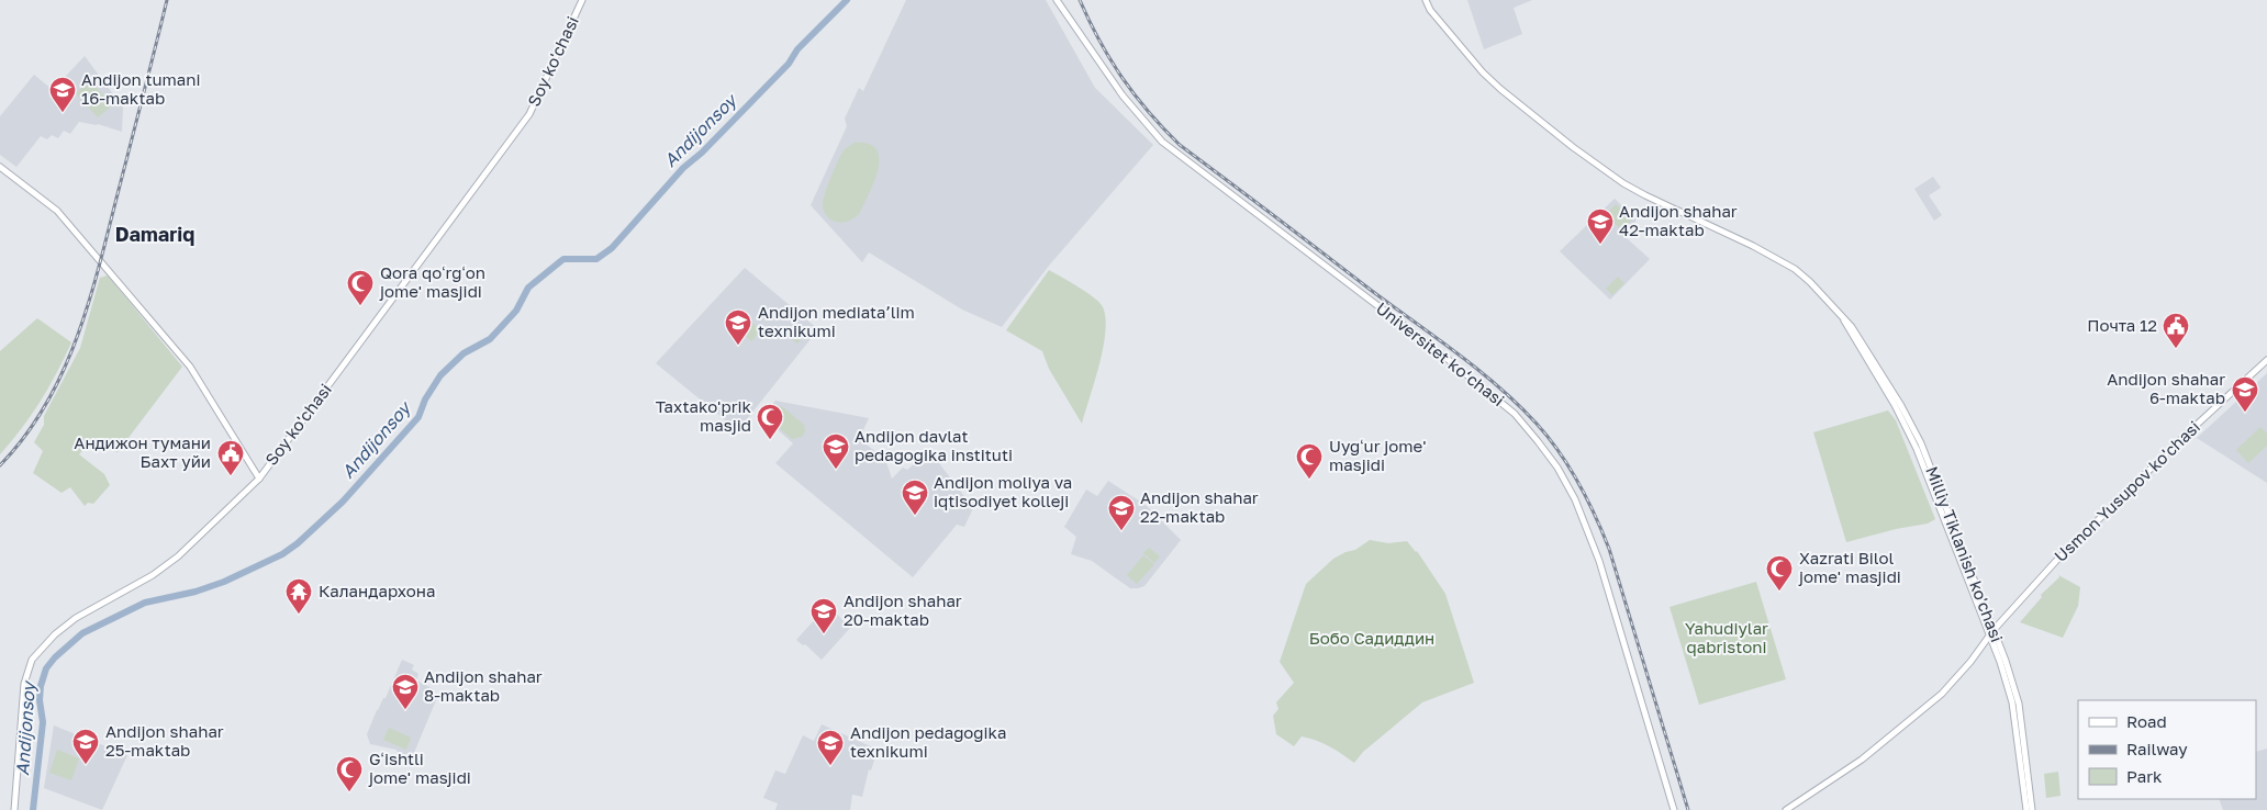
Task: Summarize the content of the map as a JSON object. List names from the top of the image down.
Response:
{
  "streets": {
    "main road": [
      "Soy ko'chasi",
      "Universitet kо‘chasi",
      "Usmon Yusupov ko'chasi",
      "Milliy Tiklanish ko'chasi"
    ]
  },
  "crossings": [
    ["Usmon Yusupov ko'chasi", "Milliy Tiklanish ko'chasi"]
  ],
  "districts": ["Damariq"],
  "water": ["Andijonsoy"],
  "parks": ["Yahudiylar qabristoni", "Бобо Садиддин"],
  "places": {
    "school or university": [
      "Andijon tumani 16-maktab",
      "Andijon shahar 42-maktab",
      "Andijon mediataʼlim texnikumi",
      "Andijon shahar 6-maktab",
      "Andijon davlat pedagogika instituti",
      "Andijon moliya va iqtisodiyet kolleji",
      "Andijon shahar 22-maktab",
      "Andijon shahar 20-maktab",
      "Andijon shahar 8-maktab",
      "Andijon shahar 25-maktab",
      "Andijon pedagogika texnikumi"
    ],
    "mosque": [
      "Qora qoʻrgʻon jome' masjidi",
      "Taxtako'prik masjid",
      "Uygʻur jome' masjidi",
      "Xazrati Bilol jome' masjidi",
      "Gʻishtli jome' masjidi"
    ],
    "public building": ["Почта 12", "Андижон тумани Бахт уйи"],
    "temple": ["Каландархона"]
  },
  "legend": ["Road", "Railway", "Park"]
}
